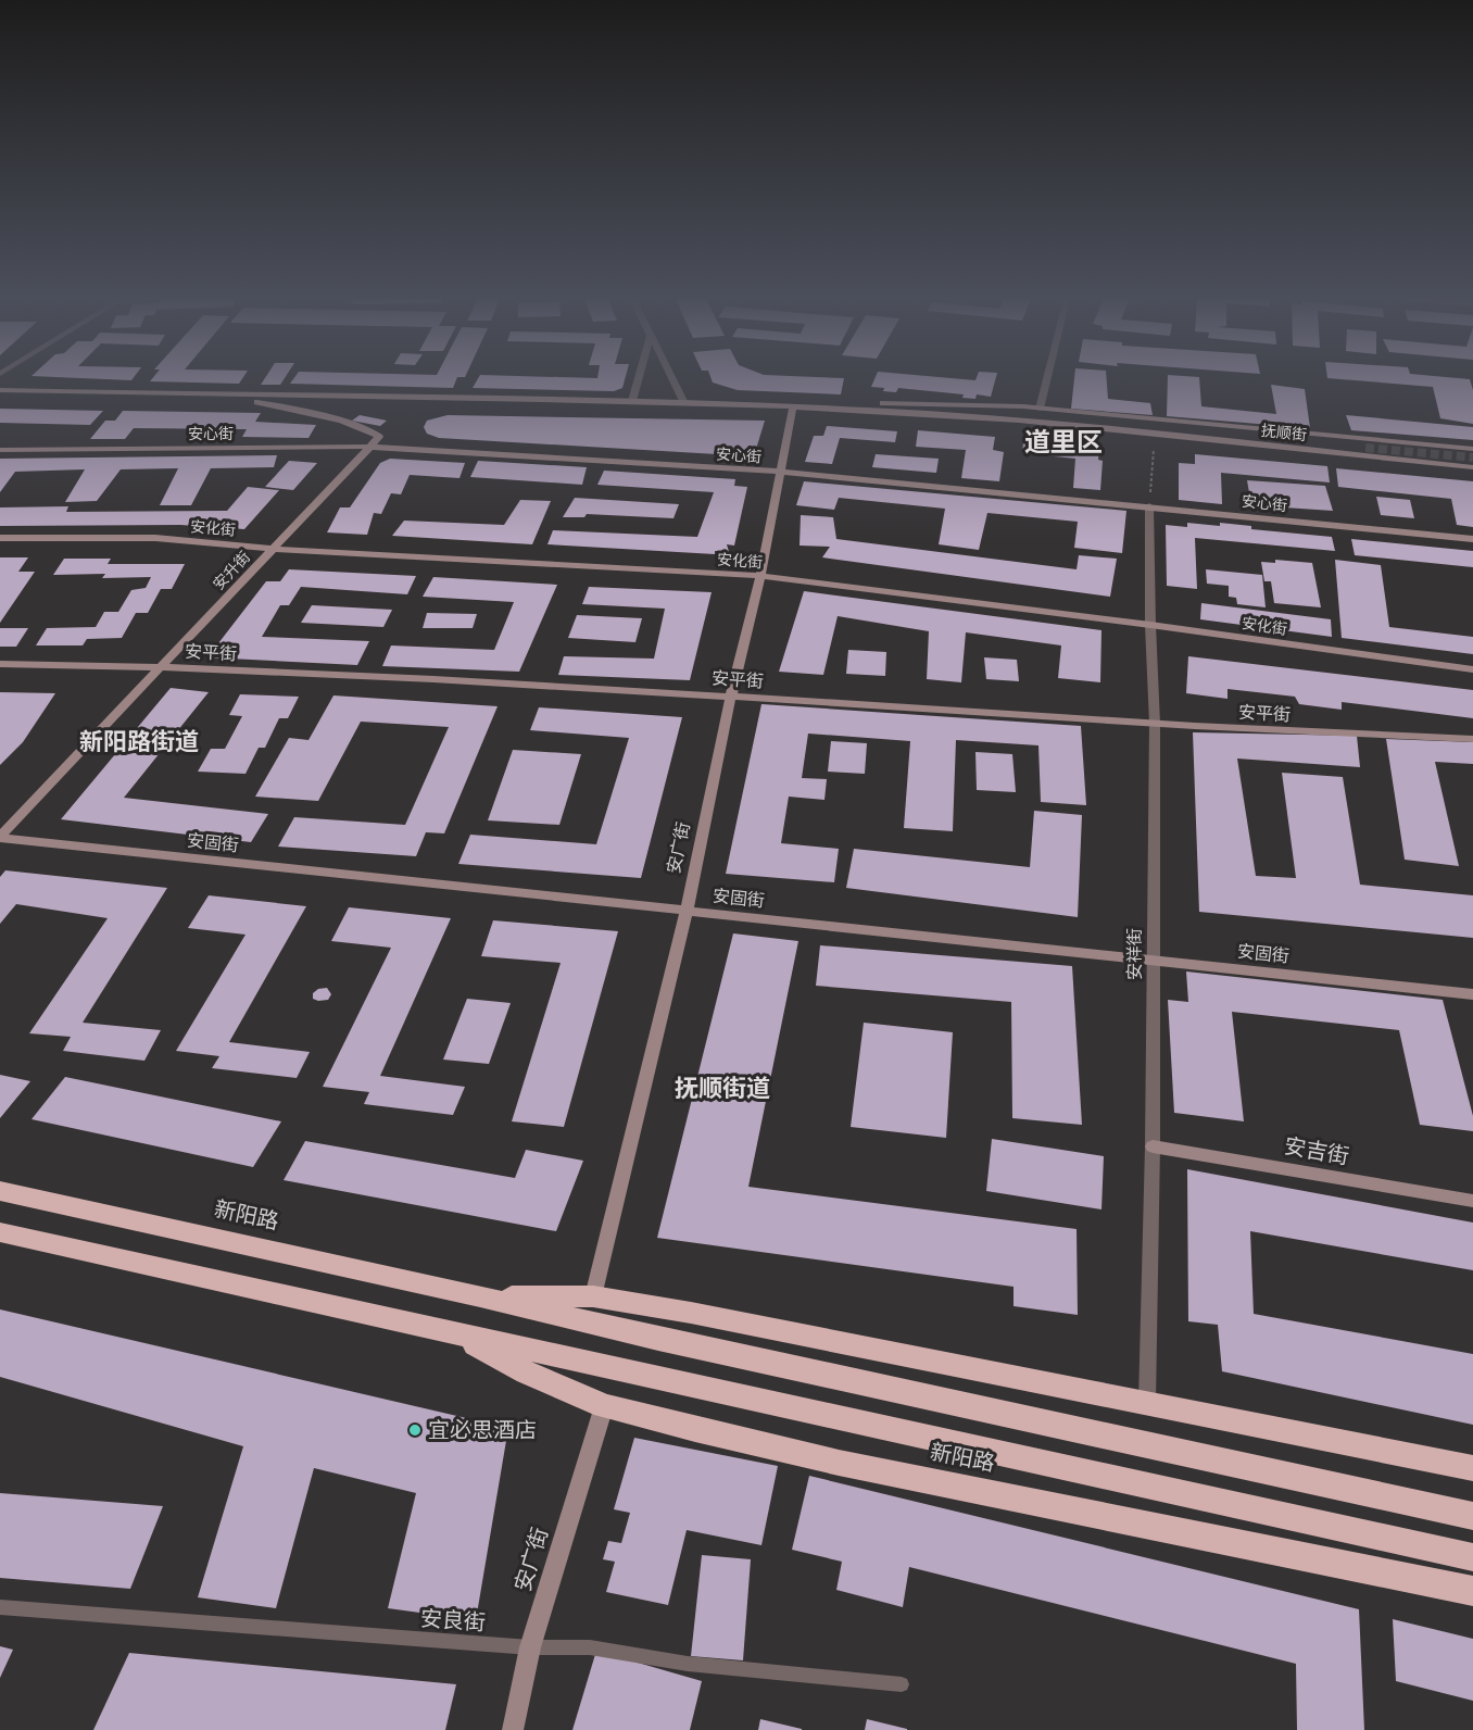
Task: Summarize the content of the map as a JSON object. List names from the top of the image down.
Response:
{
  "streets": {
    "highway": ["新阳路"],
    "street": [
      "抚顺街",
      "安心街",
      "安化街",
      "安升街",
      "安平街",
      "安固街",
      "安广街",
      "安祥街",
      "安吉街"
    ],
    "lane": ["安良街"]
  },
  "crossings": [
    ["抚顺街", "安广街"],
    ["安心街", "安升街"],
    ["安心街", "安广街"],
    ["安心街", "安祥街"],
    ["安化街", "安升街"],
    ["安化街", "安广街"],
    ["安化街", "安祥街"],
    ["安升街", "安平街"],
    ["安升街", "安固街"],
    ["安平街", "安广街"],
    ["安平街", "安祥街"],
    ["安固街", "安广街"],
    ["安固街", "安祥街"],
    ["安广街", "新阳路"],
    ["安广街", "安良街"],
    ["安祥街", "安吉街"],
    ["安祥街", "新阳路"]
  ],
  "districts": ["道里区", "新阳路街道", "抚顺街道"],
  "places": ["宜必思酒店"]
}
